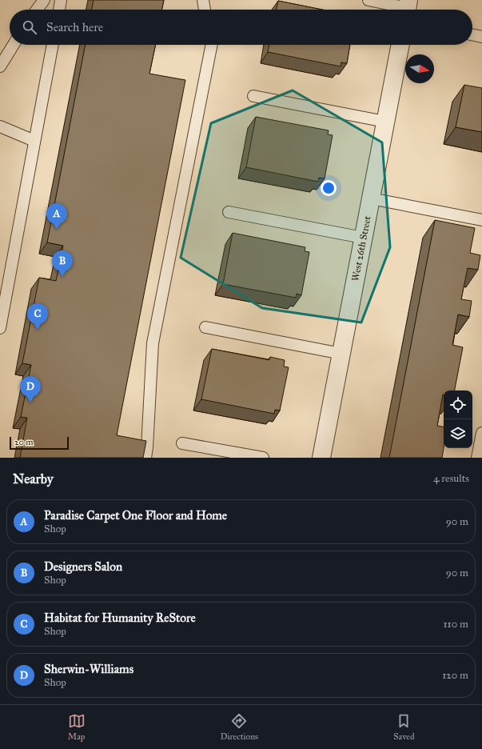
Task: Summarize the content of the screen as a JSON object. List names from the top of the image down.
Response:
{
  "streets": {
    "street": ["West 26th Street"]
  },
  "scale_bar": "20 m",
  "north": "right",
  "page": {
    "search": "Search here",
    "pins": [
      "A",
      "B",
      "C",
      "D"
    ],
    "scale": "20 m",
    "heading": ["Nearby", "4 results"],
    "list": [
      {
        "mark": "A",
        "name": "Paradise Carpet One Floor and Home",
        "note": "Shop",
        "value": "90 m"
      },
      {
        "mark": "B",
        "name": "Designers Salon",
        "note": "Shop",
        "value": "90 m"
      },
      {
        "mark": "C",
        "name": "Habitat for Humanity ReStore",
        "note": "Shop",
        "value": "110 m"
      },
      {
        "mark": "D",
        "name": "Sherwin-Williams",
        "note": "Shop",
        "value": "120 m"
      }
    ],
    "nav": ["Map", "Directions", "Saved"]
  }
}
